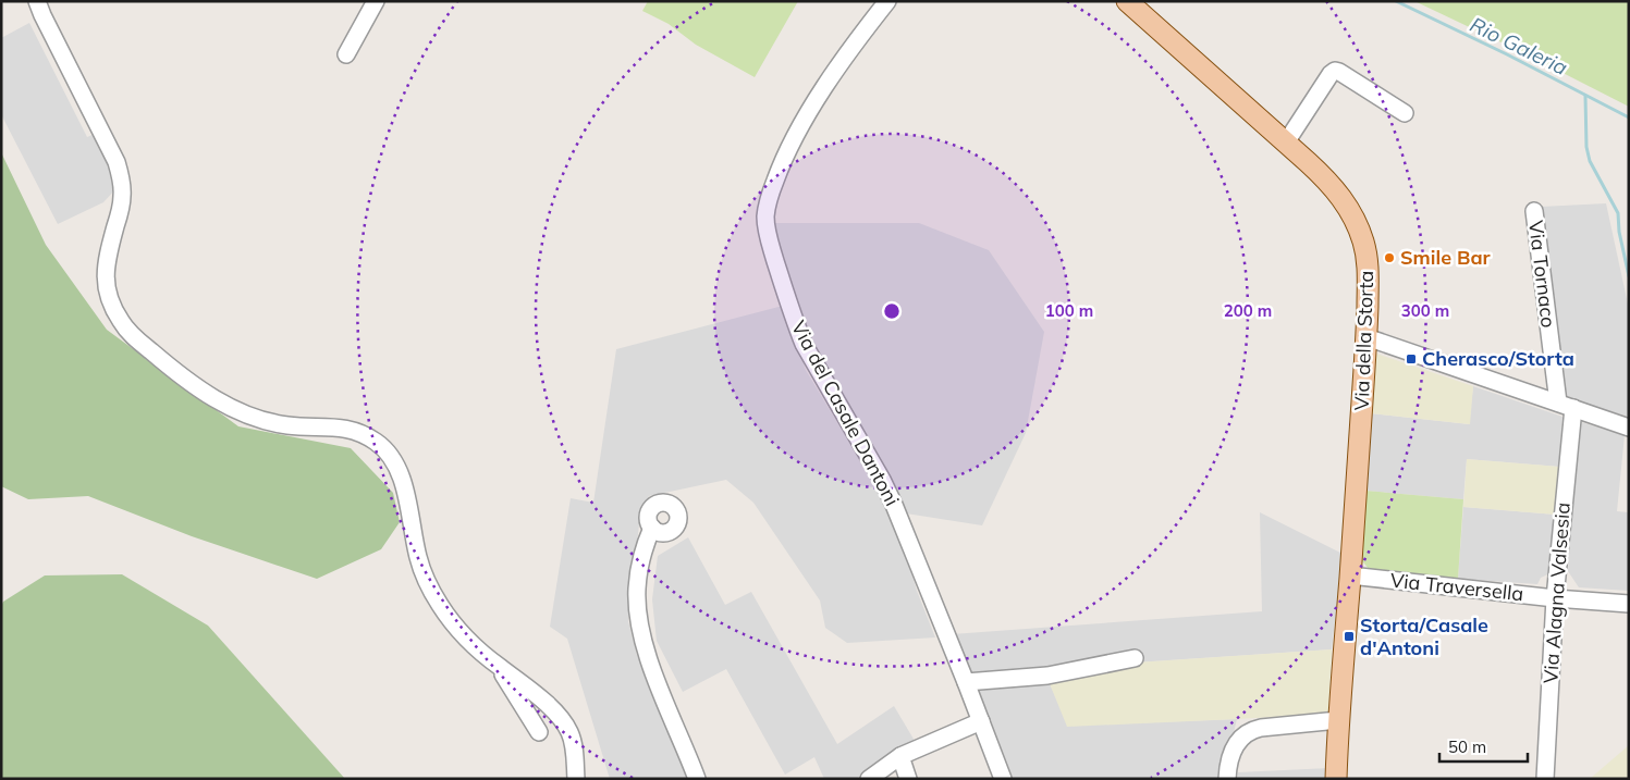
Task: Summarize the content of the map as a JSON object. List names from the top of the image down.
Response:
{
  "streets": {
    "main road": ["Via della Storta"],
    "street": [
      "Via Tornaco",
      "Via del Casale Dantoni",
      "Via Traversella",
      "Via Alagna Valsesia"
    ]
  },
  "crossings": [
    ["Via Tornaco", "Via Alagna Valsesia"],
    ["Via della Storta", "Via Traversella"],
    ["Via Traversella", "Via Alagna Valsesia"]
  ],
  "water": ["Rio Galeria"],
  "places": {
    "other": ["Smile Bar"],
    "transit": ["Cherasco/Storta", "Storta/Casale d'Antoni"]
  },
  "scale_bar": "50 m",
  "rings": ["100 m", "200 m", "300 m"]
}
